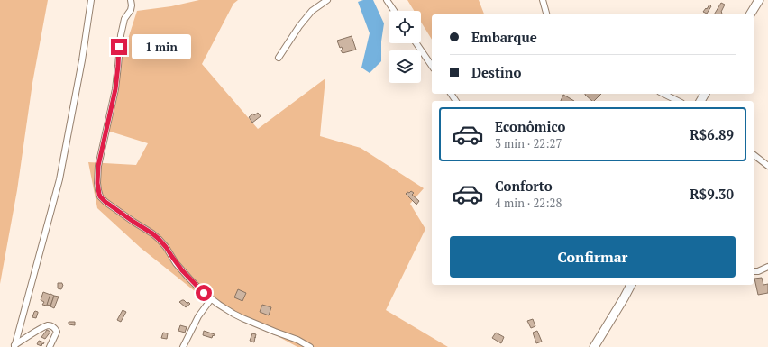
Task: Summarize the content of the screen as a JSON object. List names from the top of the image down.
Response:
{
  "page": {
    "banner": ["Embarque", "Destino"],
    "bubble": "1 min",
    "list": [
      {
        "name": "Econômico",
        "note": "3 min · 22:27",
        "value": "R$6.89"
      },
      {
        "name": "Conforto",
        "note": "4 min · 22:28",
        "value": "R$9.30"
      }
    ],
    "buttons": "Confirmar"
  }
}
